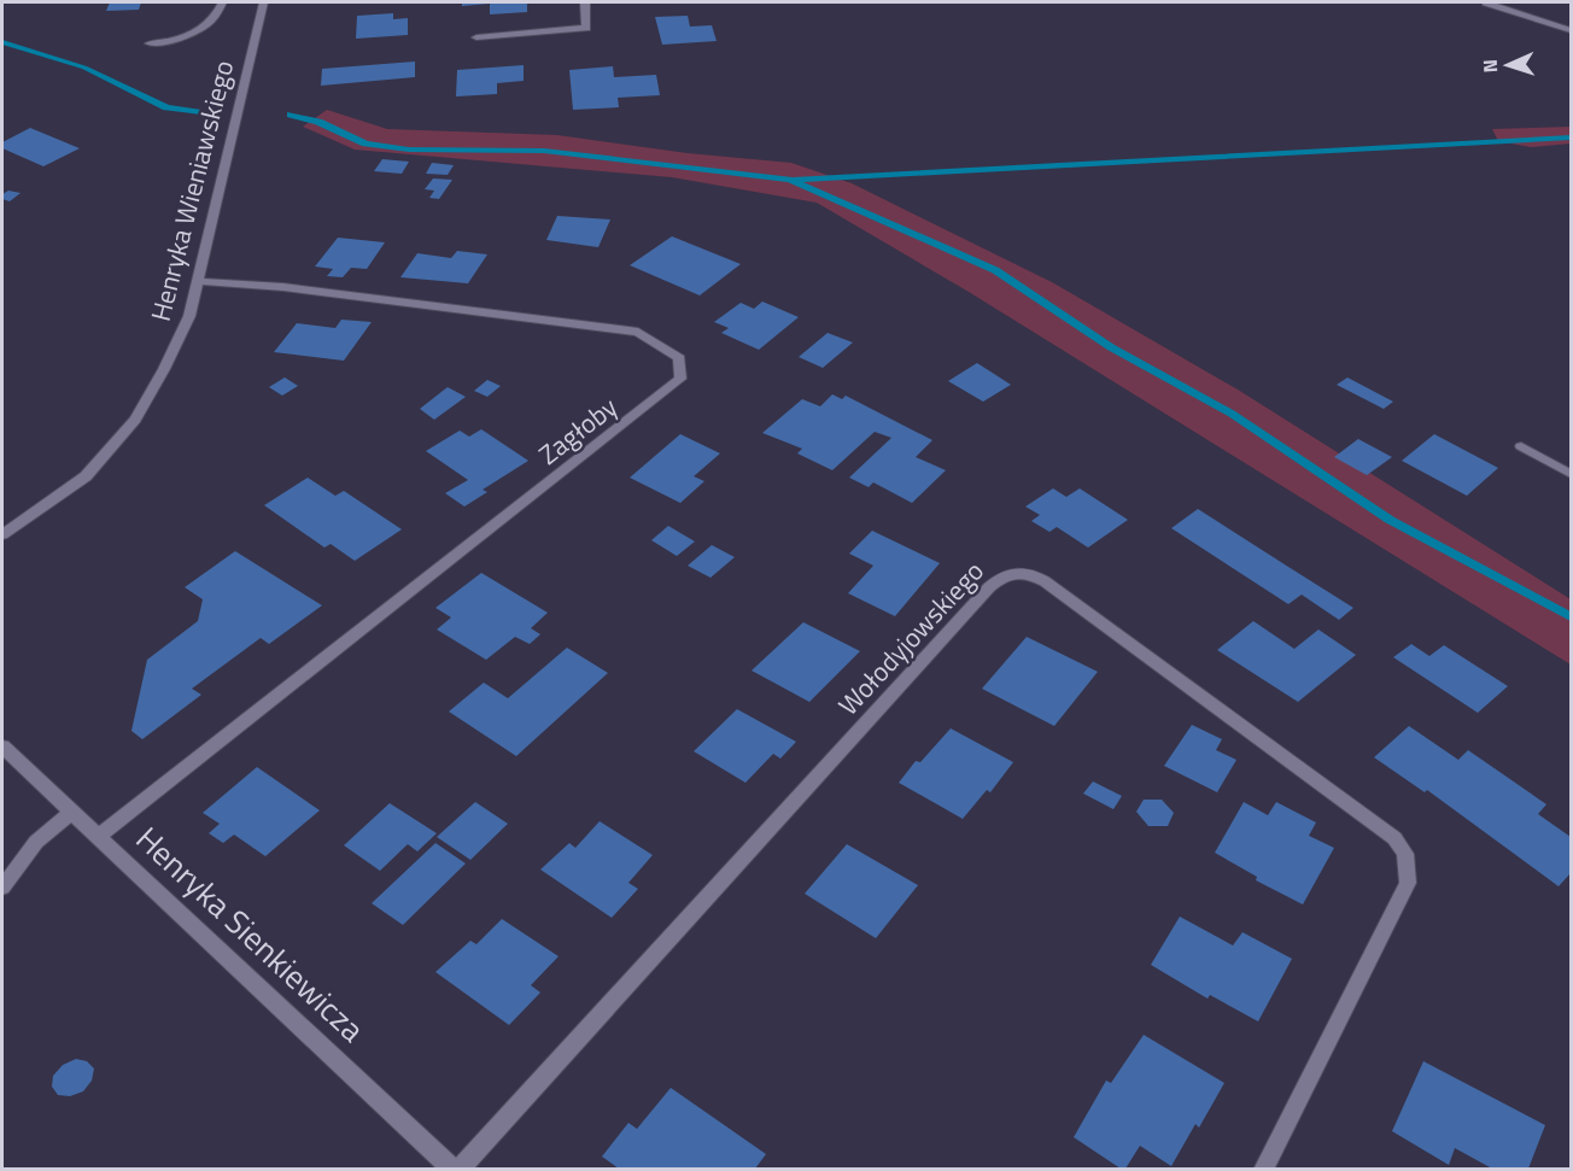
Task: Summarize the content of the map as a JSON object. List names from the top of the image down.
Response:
{
  "streets": {
    "street": [
      "Henryka Wieniawskiego",
      "Zagłoby",
      "Wołodyjowskiego",
      "Henryka Sienkiewicza"
    ]
  },
  "crossings": [
    ["Henryka Wieniawskiego", "Zagłoby"],
    ["Zagłoby", "Henryka Sienkiewicza"],
    ["Wołodyjowskiego", "Henryka Sienkiewicza"]
  ],
  "north": "left"
}
